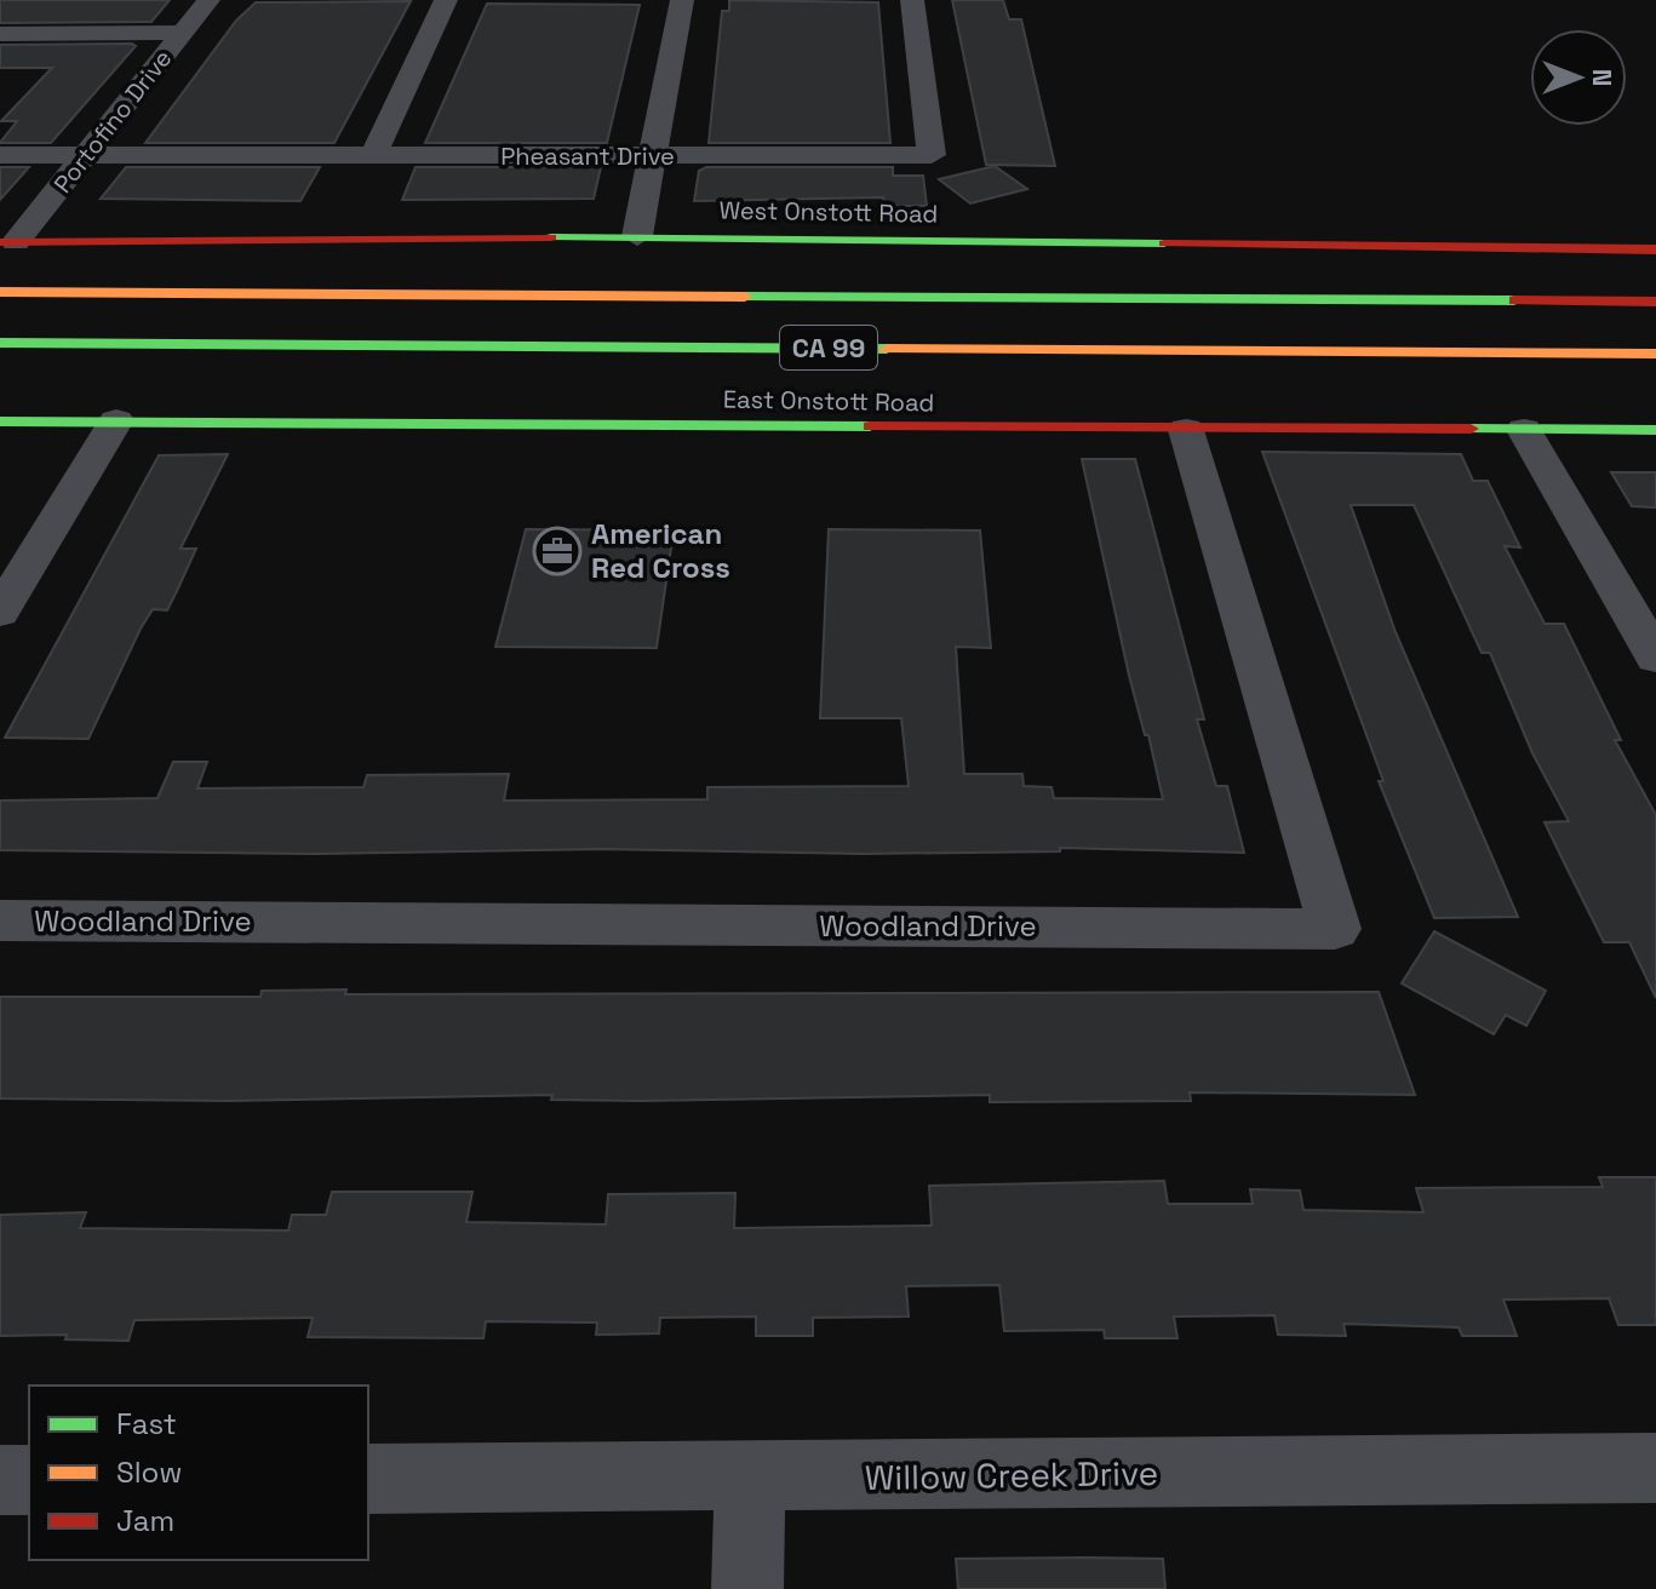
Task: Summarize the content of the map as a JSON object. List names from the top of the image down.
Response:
{
  "streets": {
    "main road": ["West Onstott Road", "CA 99", "East Onstott Road"],
    "street": [
      "Portofino Drive",
      "Pheasant Drive",
      "Woodland Drive",
      "Willow Creek Drive"
    ]
  },
  "crossings": [
    ["Portofino Drive", "Pheasant Drive"],
    ["Portofino Drive", "West Onstott Road"],
    ["East Onstott Road", "Woodland Drive"]
  ],
  "places": {
    "office": ["American Red Cross"]
  },
  "legend": ["Fast", "Slow", "Jam"],
  "north": "right"
}
